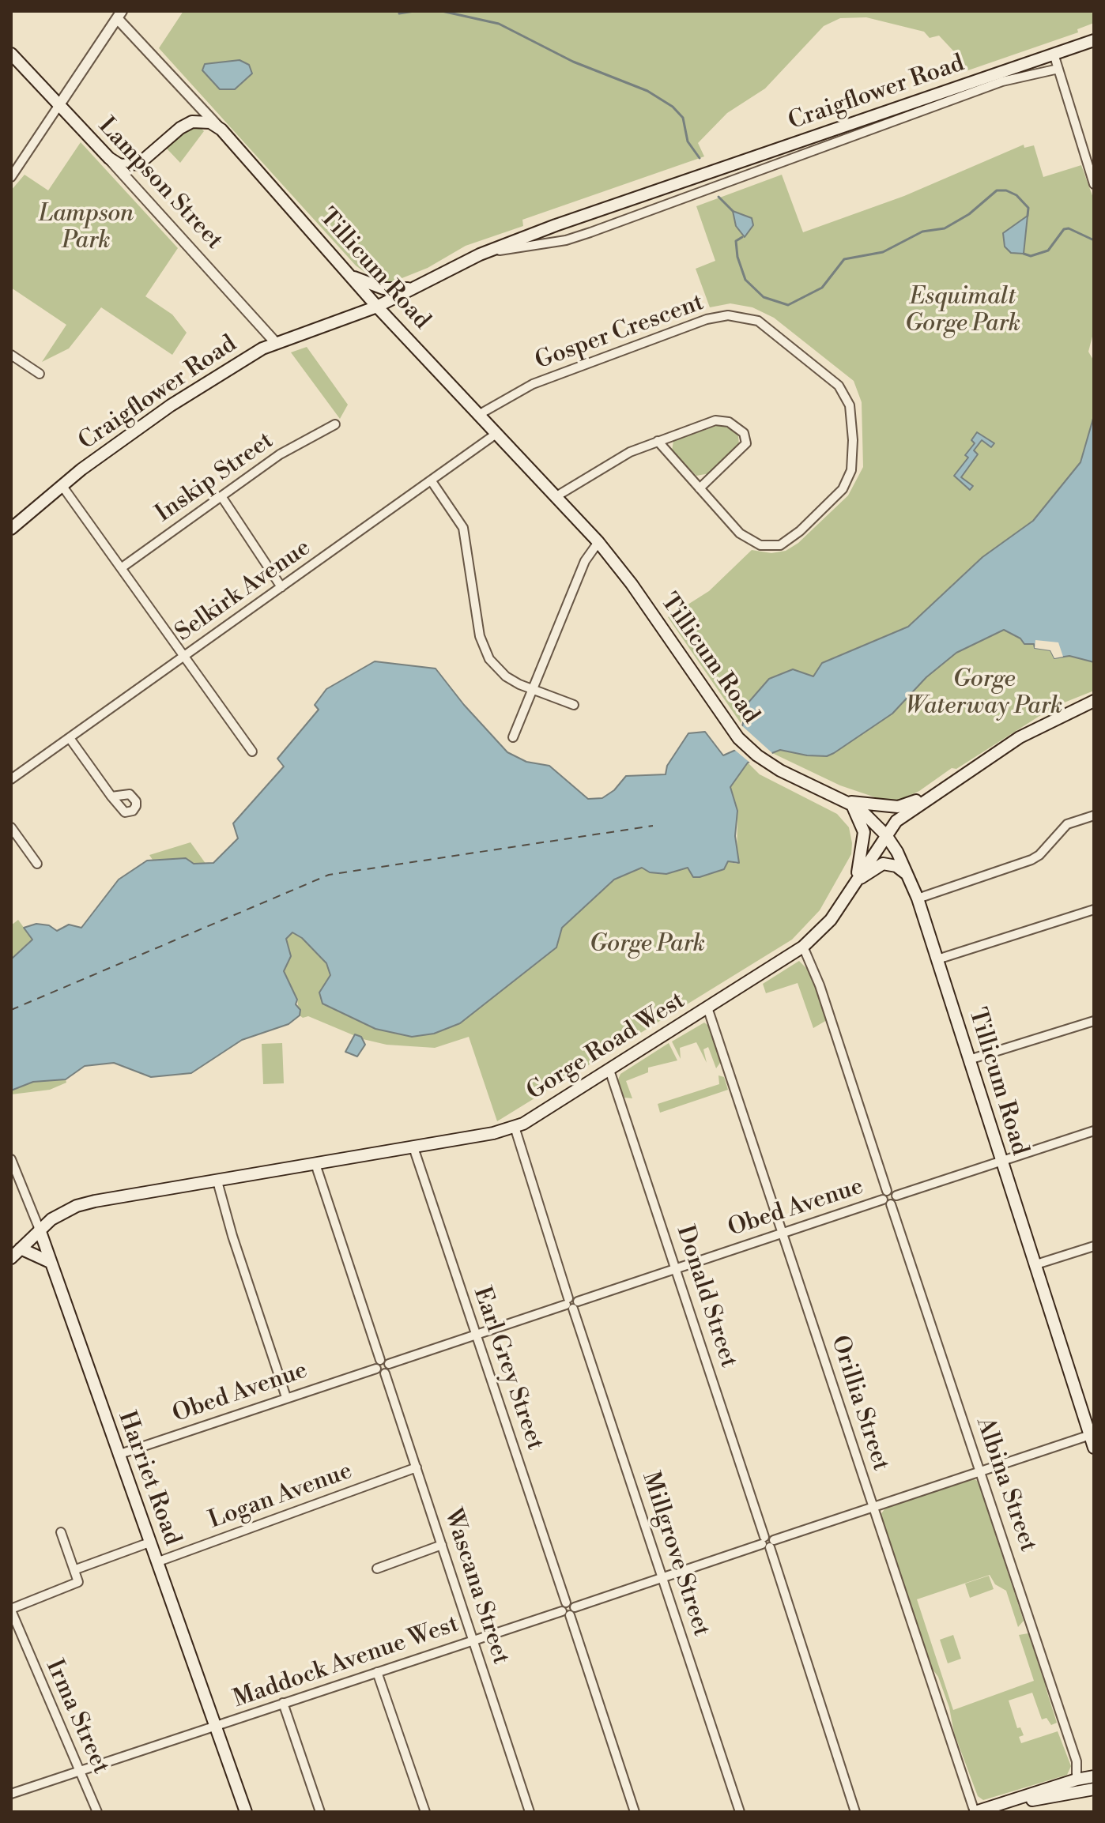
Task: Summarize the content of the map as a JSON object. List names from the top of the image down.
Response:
{
  "streets": {
    "main road": [
      "Craigflower Road",
      "Lampson Street",
      "Tillicum Road",
      "Gorge Road West",
      "Harriet Road"
    ],
    "street": [
      "Gosper Crescent",
      "Inskip Street",
      "Selkirk Avenue",
      "Obed Avenue",
      "Donald Street",
      "Earl Grey Street",
      "Orillia Street",
      "Albina Street",
      "Logan Avenue",
      "Millgrove Street",
      "Wascana Street",
      "Maddock Avenue West",
      "Irma Street"
    ]
  },
  "crossings": [
    ["Craigflower Road", "Lampson Street"],
    ["Craigflower Road", "Tillicum Road"],
    ["Tillicum Road", "Gosper Crescent"],
    ["Tillicum Road", "Selkirk Avenue"],
    ["Tillicum Road", "Gorge Road West"],
    ["Tillicum Road", "Obed Avenue"],
    ["Tillicum Road", "Maddock Avenue West"],
    ["Gorge Road West", "Donald Street"],
    ["Gorge Road West", "Earl Grey Street"],
    ["Gorge Road West", "Orillia Street"],
    ["Gorge Road West", "Harriet Road"],
    ["Gorge Road West", "Millgrove Street"],
    ["Obed Avenue", "Donald Street"],
    ["Obed Avenue", "Earl Grey Street"],
    ["Obed Avenue", "Orillia Street"],
    ["Obed Avenue", "Harriet Road"],
    ["Obed Avenue", "Albina Street"],
    ["Obed Avenue", "Millgrove Street"],
    ["Donald Street", "Maddock Avenue West"],
    ["Earl Grey Street", "Maddock Avenue West"],
    ["Orillia Street", "Maddock Avenue West"],
    ["Harriet Road", "Logan Avenue"],
    ["Harriet Road", "Maddock Avenue West"],
    ["Albina Street", "Maddock Avenue West"],
    ["Logan Avenue", "Wascana Street"],
    ["Millgrove Street", "Maddock Avenue West"],
    ["Wascana Street", "Maddock Avenue West"],
    ["Maddock Avenue West", "Irma Street"]
  ],
  "parks": [
    "Lampson Park",
    "Esquimalt Gorge Park",
    "Gorge Waterway Park",
    "Gorge Park"
  ]
}
